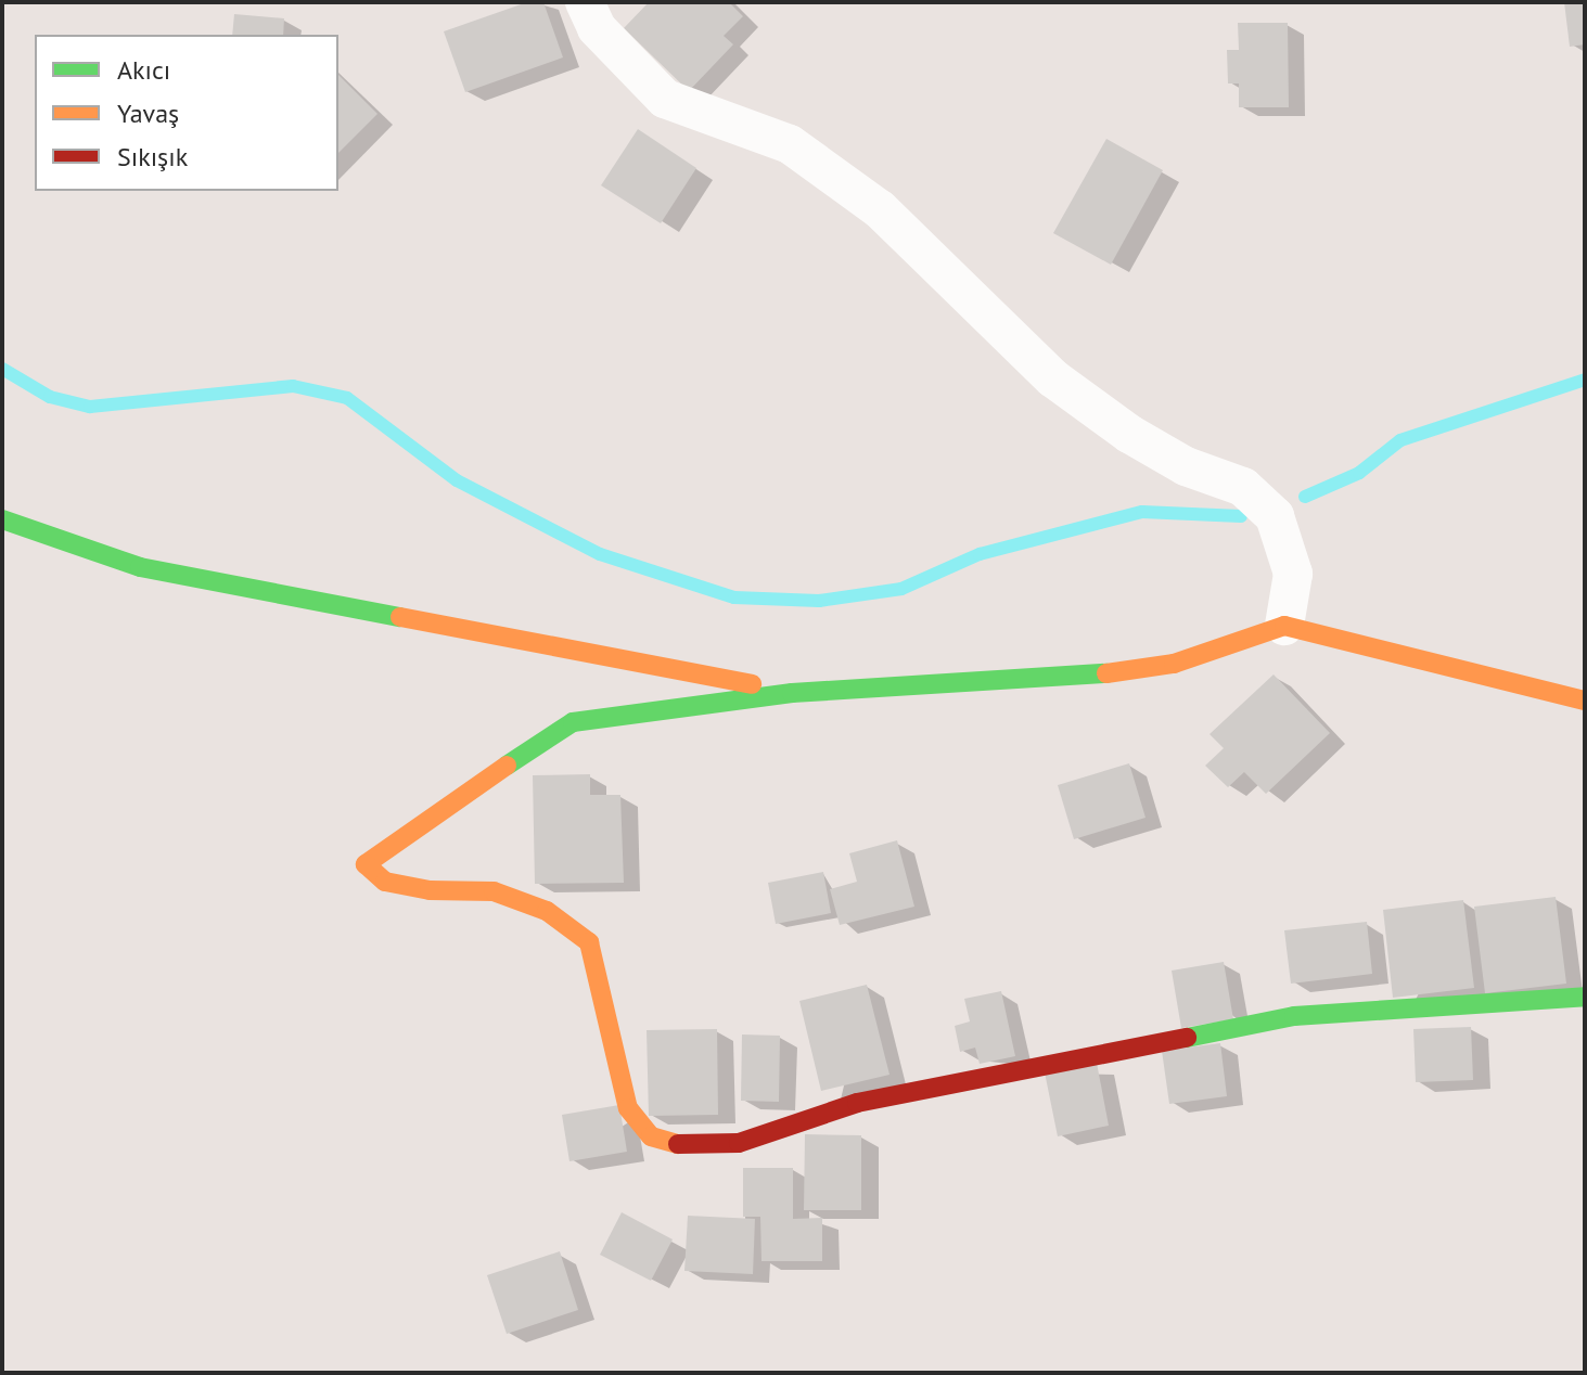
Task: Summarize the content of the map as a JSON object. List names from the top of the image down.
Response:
{
  "legend": ["Akıcı", "Yavaş", "Sıkışık"]
}
